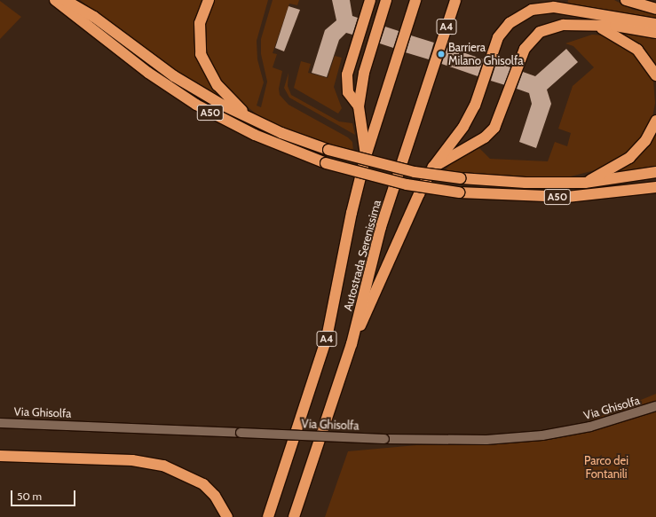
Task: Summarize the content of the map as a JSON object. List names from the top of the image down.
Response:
{
  "streets": {
    "highway": ["A4", "A50", "Autostrada Serenissima"],
    "street": ["Via Ghisolfa"]
  },
  "parks": ["Parco dei Fontanili"],
  "places": ["Barriera Milano Ghisolfa"],
  "scale_bar": "50 m"
}
